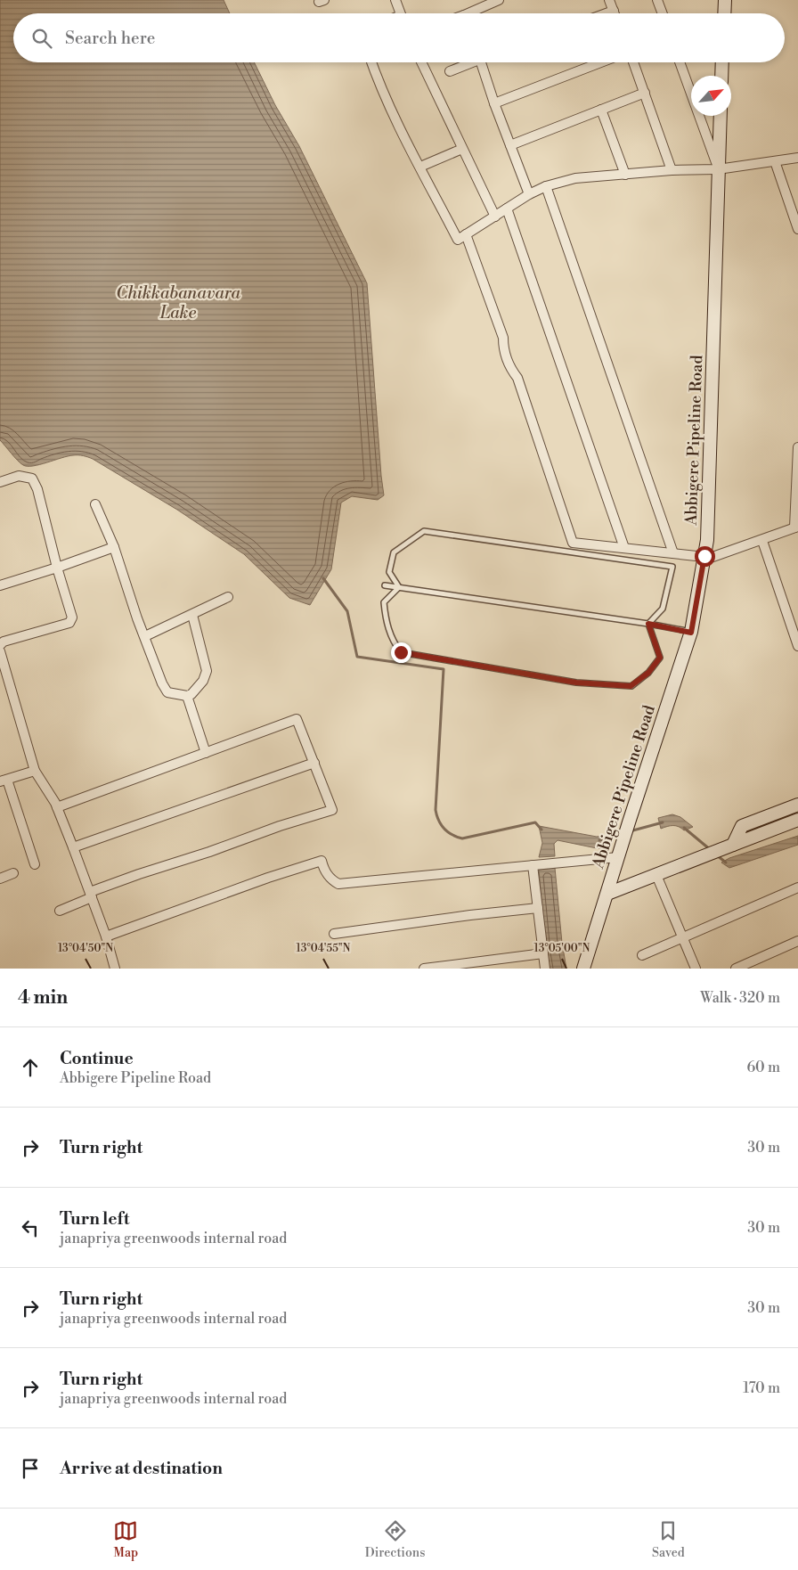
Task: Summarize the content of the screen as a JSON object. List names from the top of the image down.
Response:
{
  "streets": {
    "main road": ["Abbigere Pipeline Road"]
  },
  "water": ["Chikkabanavara Lake"],
  "north": "top right",
  "page": {
    "search": "Search here",
    "heading": ["4 min", "Walk · 320 m"],
    "list": [
      ["Continue", "Abbigere Pipeline Road", "60 m"],
      ["Turn right", "30 m"],
      ["Turn left", "janapriya greenwoods internal road", "30 m"],
      ["Turn right", "janapriya greenwoods internal road", "30 m"],
      ["Turn right", "janapriya greenwoods internal road", "170 m"],
      "Arrive at destination"
    ],
    "nav": ["Map", "Directions", "Saved"]
  },
  "coordinates": ["13°04'50\"N", "13°04'55\"N", "13°05'00\"N"]
}
